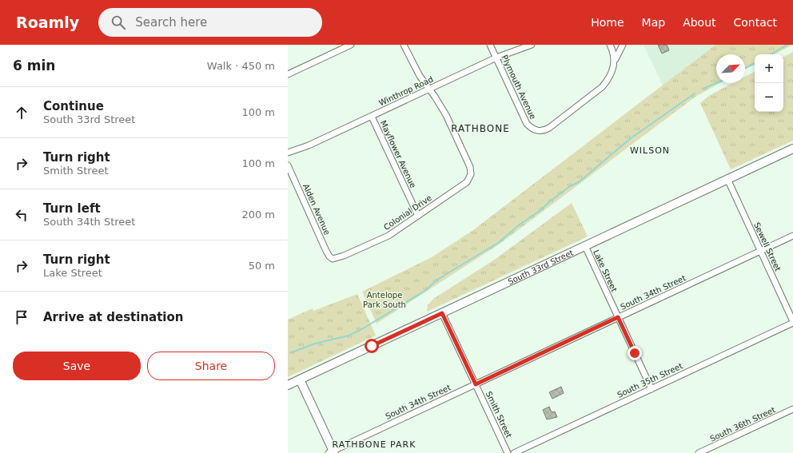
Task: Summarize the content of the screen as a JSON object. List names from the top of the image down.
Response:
{
  "streets": {
    "main road": ["South 33rd Street"],
    "street": [
      "Plymouth Avenue",
      "Winthrop Road",
      "Mayflower Avenue",
      "Alden Avenue",
      "Colonial Drive",
      "Sewell Street",
      "Lake Street",
      "South 34th Street",
      "South 35th Street",
      "Smith Street",
      "South 36th Street"
    ]
  },
  "crossings": [
    ["Plymouth Avenue", "Winthrop Road"],
    ["Winthrop Road", "Mayflower Avenue"],
    ["Winthrop Road", "Colonial Drive"],
    ["Mayflower Avenue", "Colonial Drive"],
    ["Alden Avenue", "Colonial Drive"],
    ["Sewell Street", "South 33rd Street"],
    ["Sewell Street", "South 34th Street"],
    ["Sewell Street", "South 35th Street"],
    ["South 33rd Street", "Lake Street"],
    ["South 33rd Street", "Smith Street"],
    ["Lake Street", "South 34th Street"],
    ["Lake Street", "South 35th Street"],
    ["South 34th Street", "Smith Street"]
  ],
  "districts": ["RATHBONE", "WILSON", "RATHBONE PARK"],
  "parks": ["Antelope Park South"],
  "north": "top right",
  "page": {
    "header": "Roamly",
    "search": "Search here",
    "nav": [
      "Home",
      "Map",
      "About",
      "Contact"
    ],
    "heading": ["6 min", "Walk · 450 m"],
    "map_buttons": ["+", "−"],
    "list": [
      ["Continue", "South 33rd Street", "100 m"],
      ["Turn right", "Smith Street", "100 m"],
      ["Turn left", "South 34th Street", "200 m"],
      ["Turn right", "Lake Street", "50 m"],
      "Arrive at destination"
    ],
    "buttons": ["Save", "Share"]
  }
}
